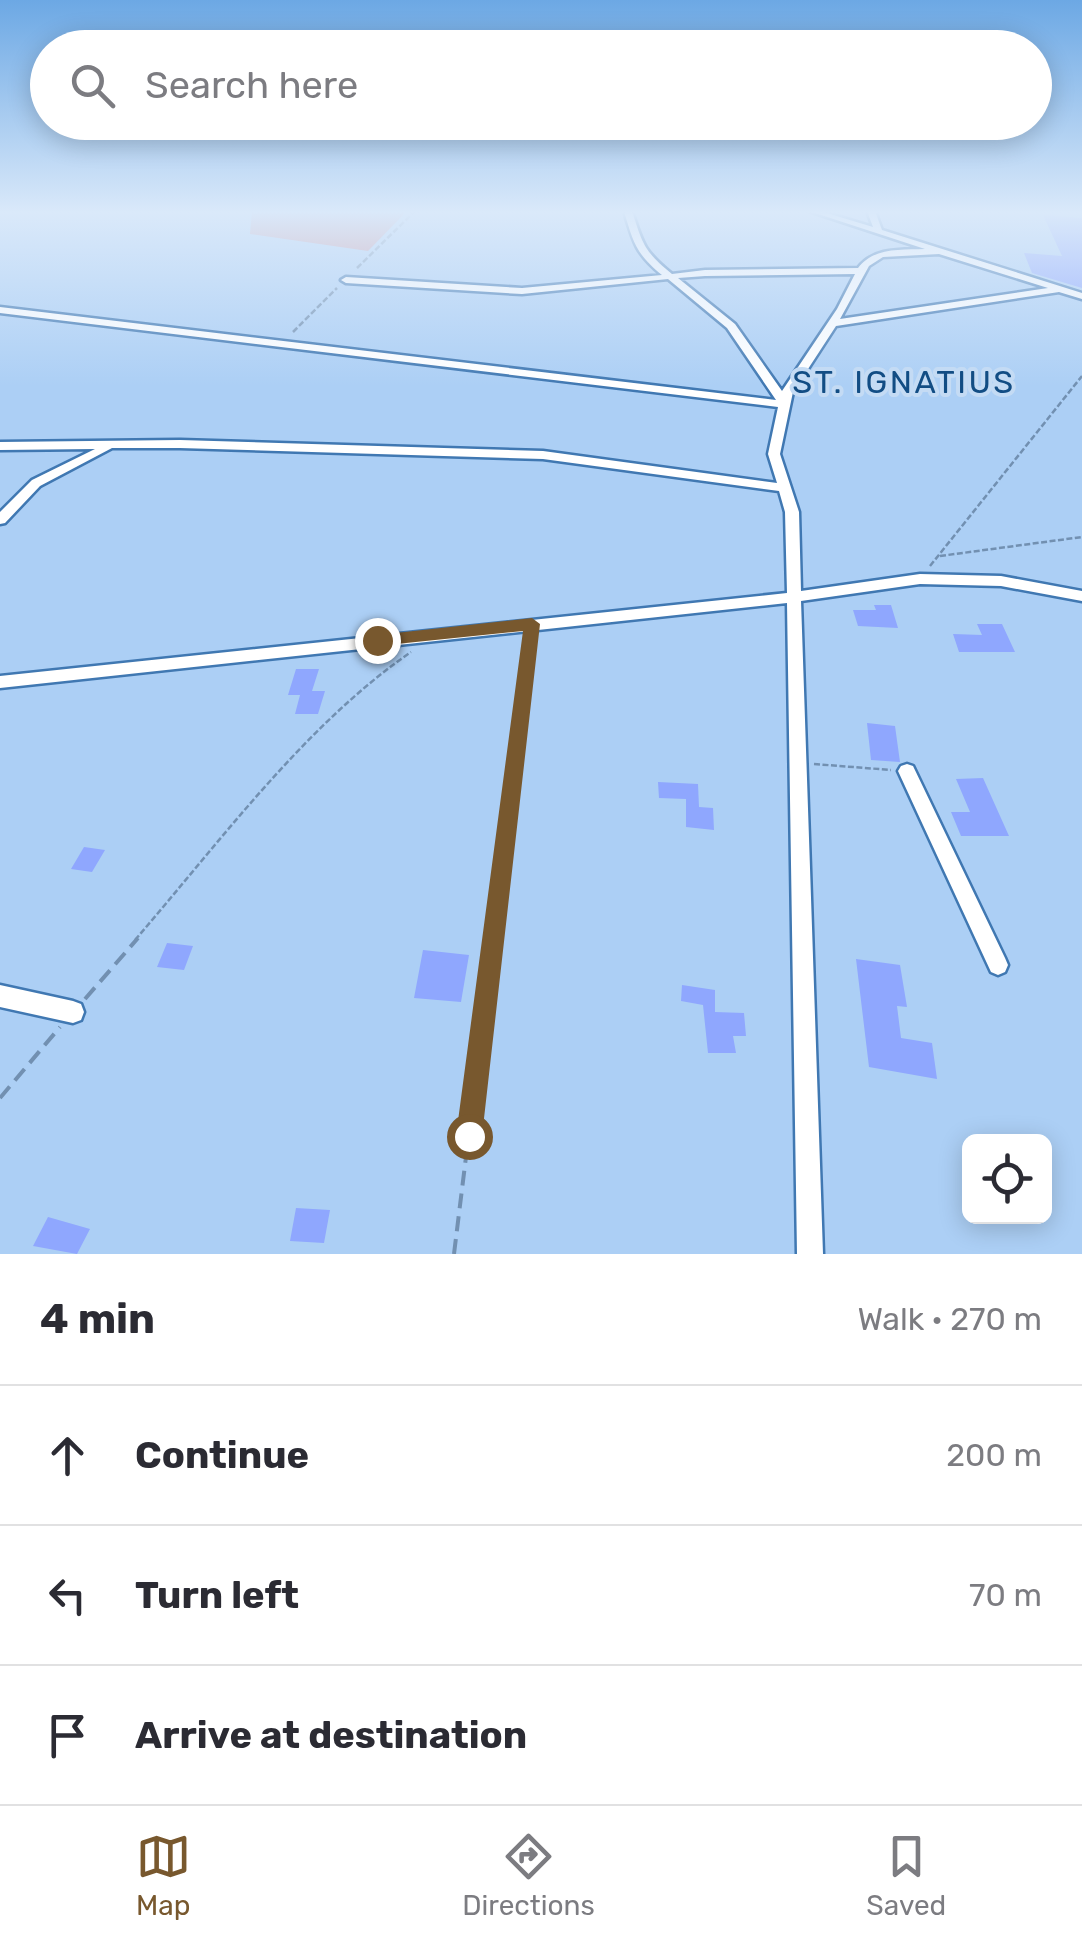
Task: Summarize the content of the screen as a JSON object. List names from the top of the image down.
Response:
{
  "districts": ["ST. IGNATIUS"],
  "page": {
    "search": "Search here",
    "heading": ["4 min", "Walk · 270 m"],
    "list": [
      ["Continue", "200 m"],
      ["Turn left", "70 m"],
      "Arrive at destination"
    ],
    "nav": ["Map", "Directions", "Saved"]
  }
}
